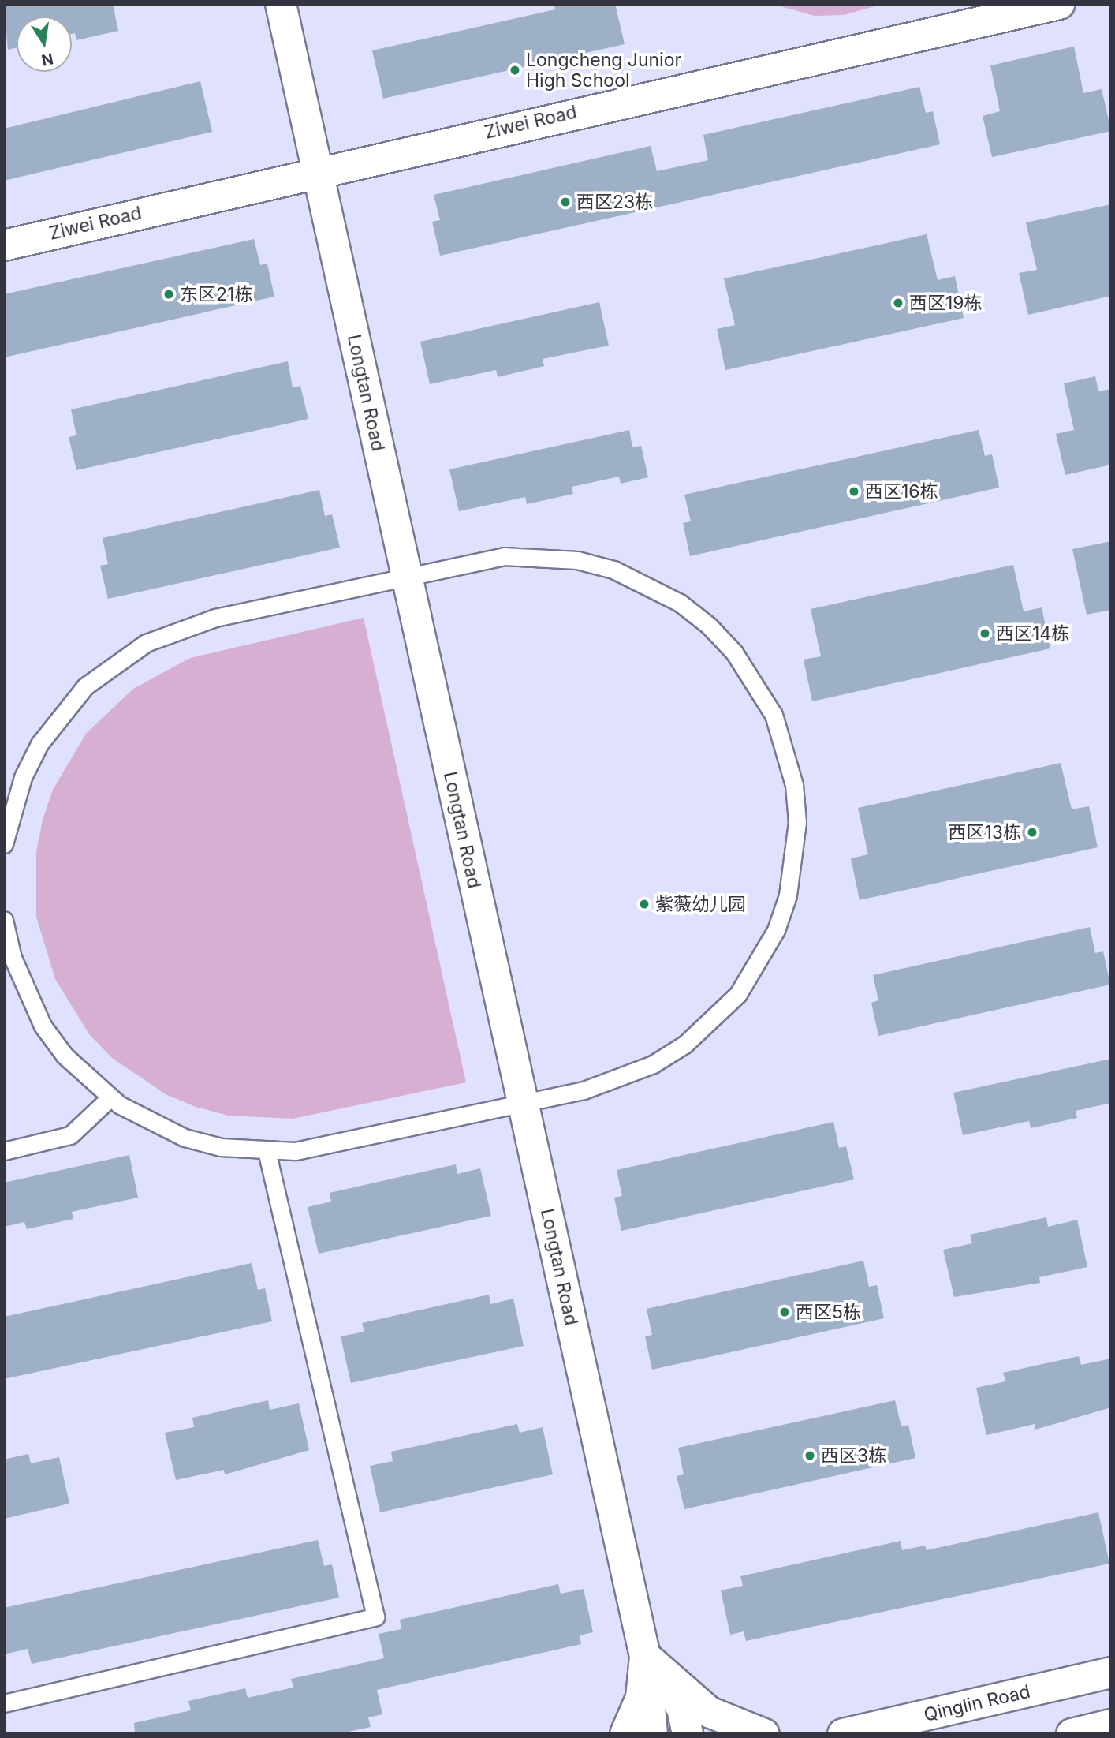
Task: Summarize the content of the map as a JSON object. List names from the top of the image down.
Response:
{
  "streets": {
    "street": ["Ziwei Road", "Longtan Road", "Qinglin Road"]
  },
  "crossings": [
    ["Ziwei Road", "Longtan Road"]
  ],
  "places": [
    "Longcheng Junior High School",
    "西区23栋",
    "东区21栋",
    "西区19栋",
    "西区16栋",
    "西区14栋",
    "西区13栋",
    "紫薇幼儿园",
    "西区5栋",
    "西区3栋"
  ],
  "north": "bottom"
}
